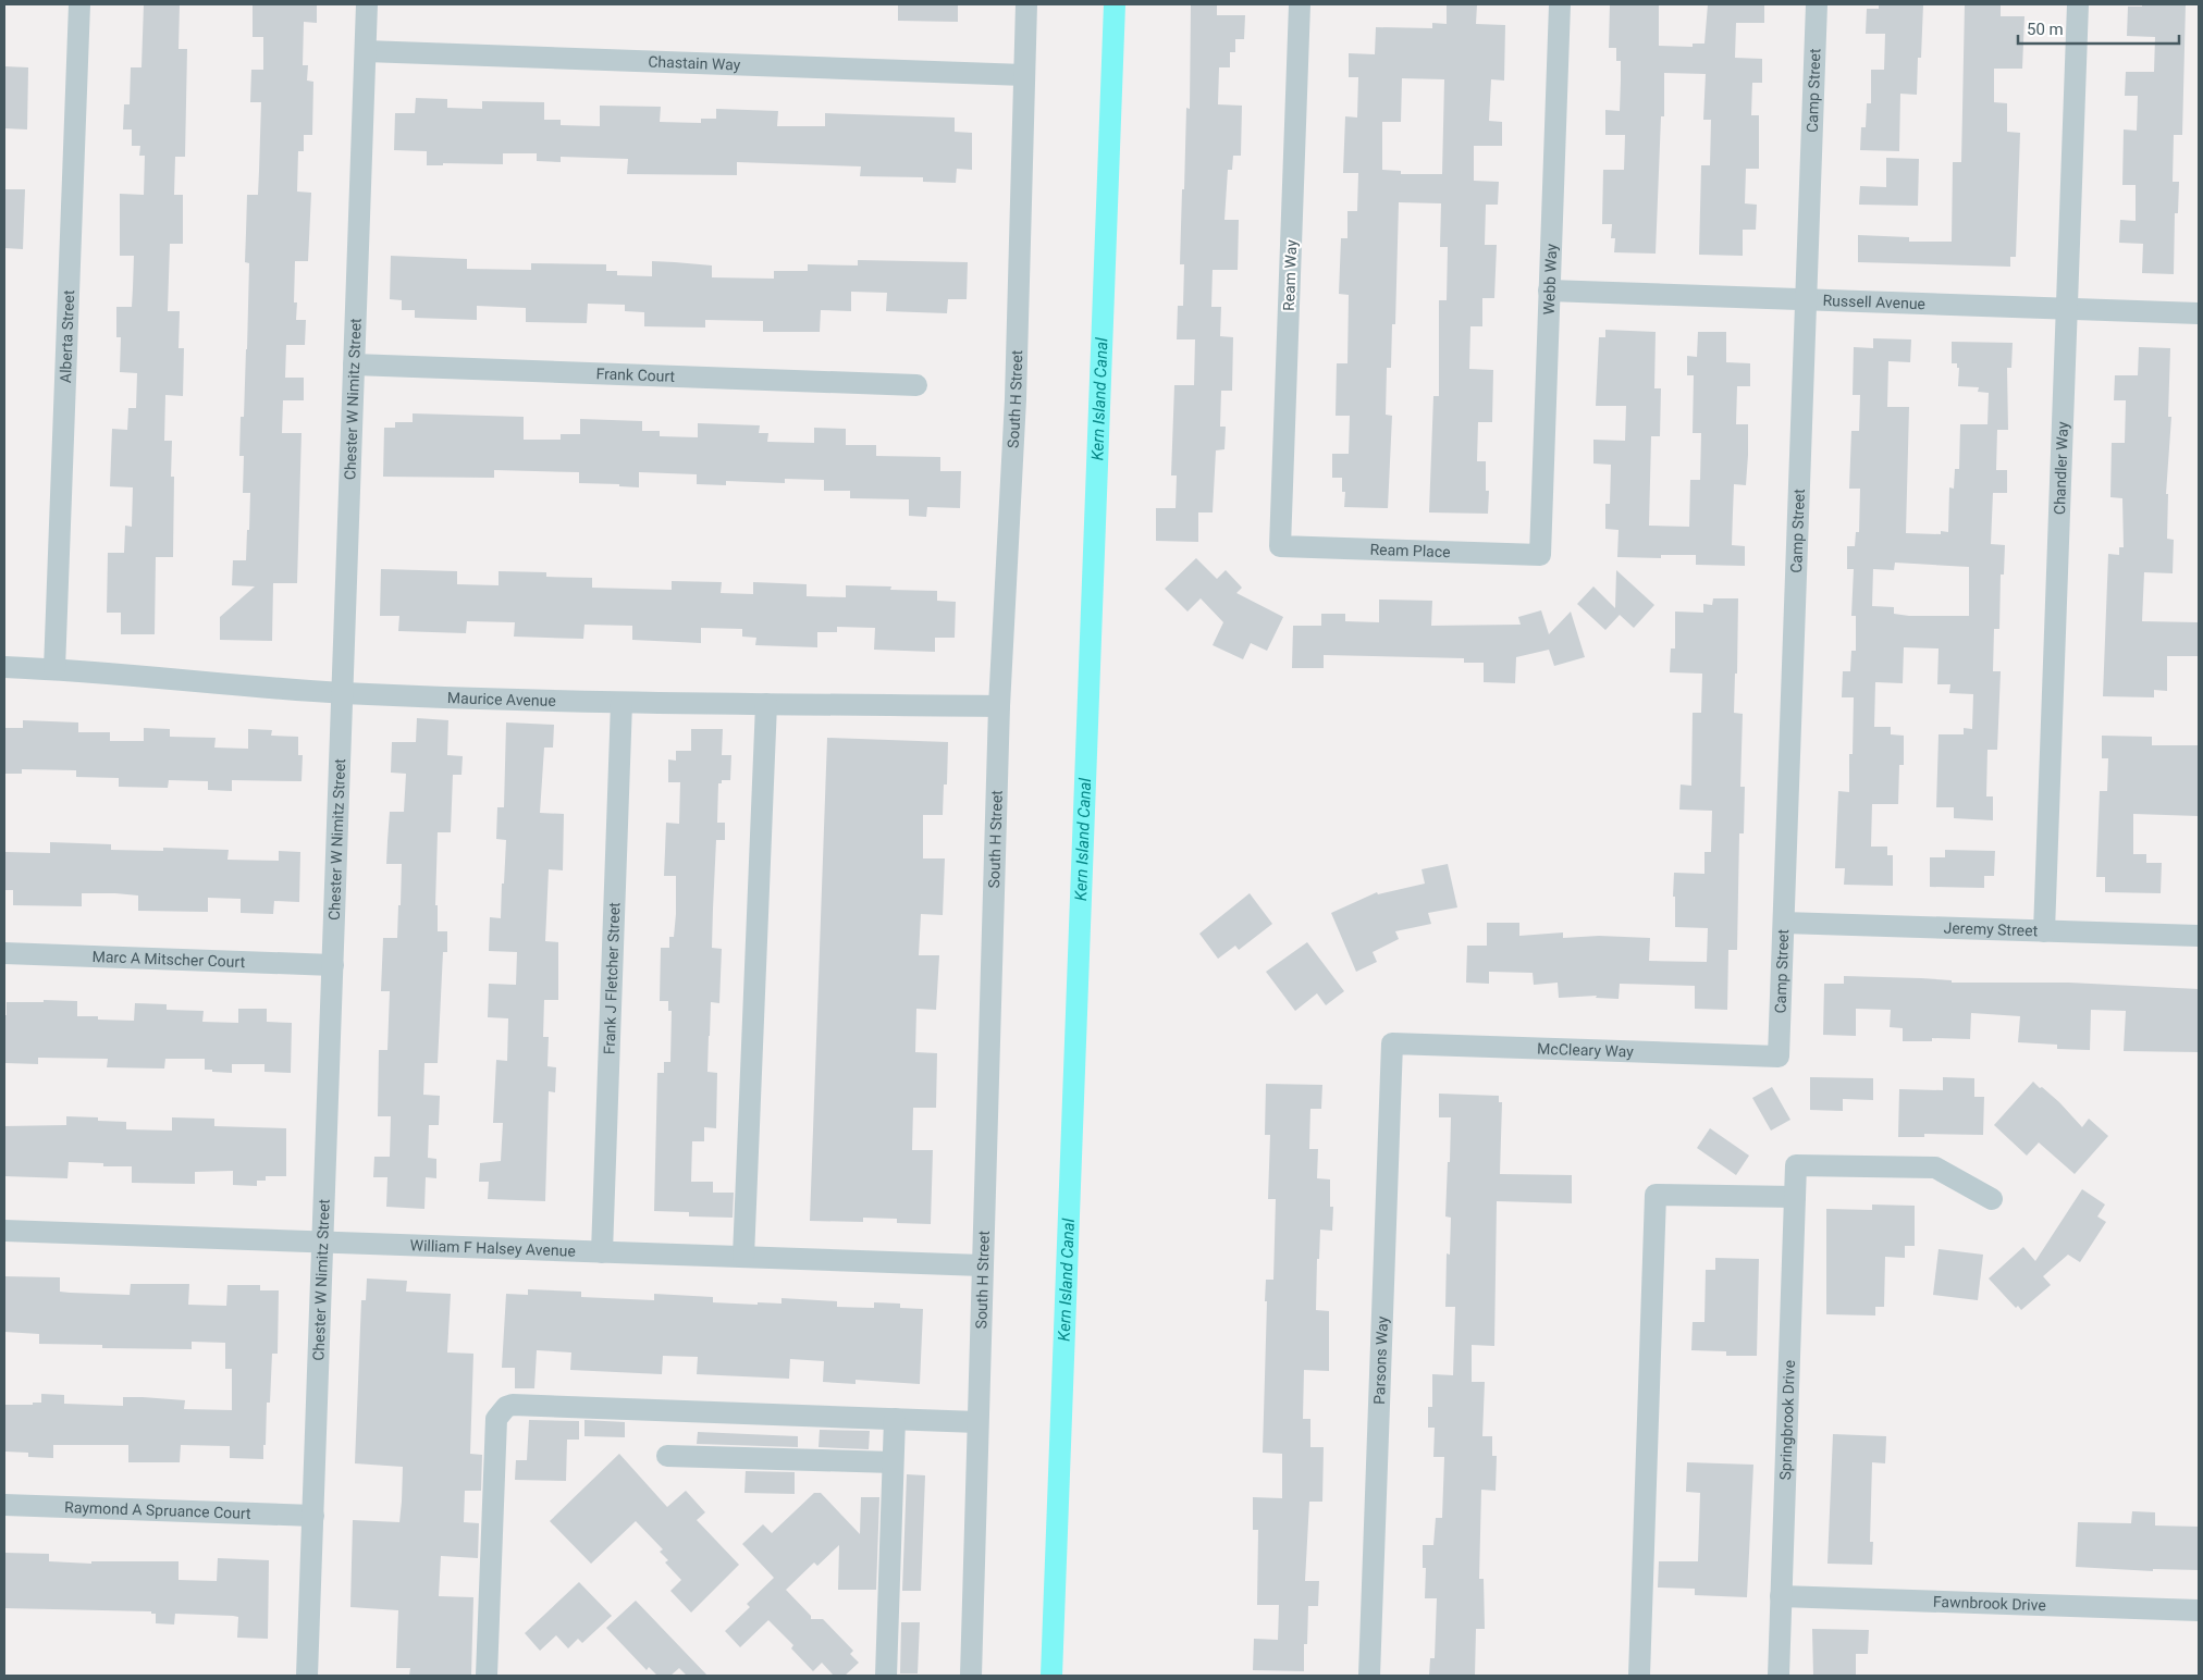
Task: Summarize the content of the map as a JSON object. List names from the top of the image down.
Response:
{
  "streets": {
    "street": [
      "Chastain Way",
      "Camp Street",
      "Ream Way",
      "Webb Way",
      "Russell Avenue",
      "Alberta Street",
      "Frank Court",
      "Chester W Nimitz Street",
      "South H Street",
      "Chandler Way",
      "Ream Place",
      "Maurice Avenue",
      "Jeremy Street",
      "Marc A Mitscher Court",
      "Frank J Fletcher Street",
      "McCleary Way",
      "William F Halsey Avenue",
      "Parsons Way",
      "Springbrook Drive",
      "Raymond A Spruance Court",
      "Fawnbrook Drive"
    ]
  },
  "crossings": [
    ["Chastain Way", "Chester W Nimitz Street"],
    ["Chastain Way", "South H Street"],
    ["Camp Street", "Russell Avenue"],
    ["Camp Street", "Jeremy Street"],
    ["Camp Street", "McCleary Way"],
    ["Ream Way", "Ream Place"],
    ["Webb Way", "Russell Avenue"],
    ["Webb Way", "Ream Place"],
    ["Russell Avenue", "Chandler Way"],
    ["Alberta Street", "Maurice Avenue"],
    ["Frank Court", "Chester W Nimitz Street"],
    ["Chester W Nimitz Street", "Maurice Avenue"],
    ["Chester W Nimitz Street", "Marc A Mitscher Court"],
    ["Chester W Nimitz Street", "William F Halsey Avenue"],
    ["Chester W Nimitz Street", "Raymond A Spruance Court"],
    ["South H Street", "Maurice Avenue"],
    ["South H Street", "William F Halsey Avenue"],
    ["Chandler Way", "Jeremy Street"],
    ["Maurice Avenue", "Frank J Fletcher Street"],
    ["Frank J Fletcher Street", "William F Halsey Avenue"],
    ["McCleary Way", "Parsons Way"],
    ["Springbrook Drive", "Fawnbrook Drive"]
  ],
  "water": ["Kern Island Canal"],
  "scale_bar": "50 m"
}
